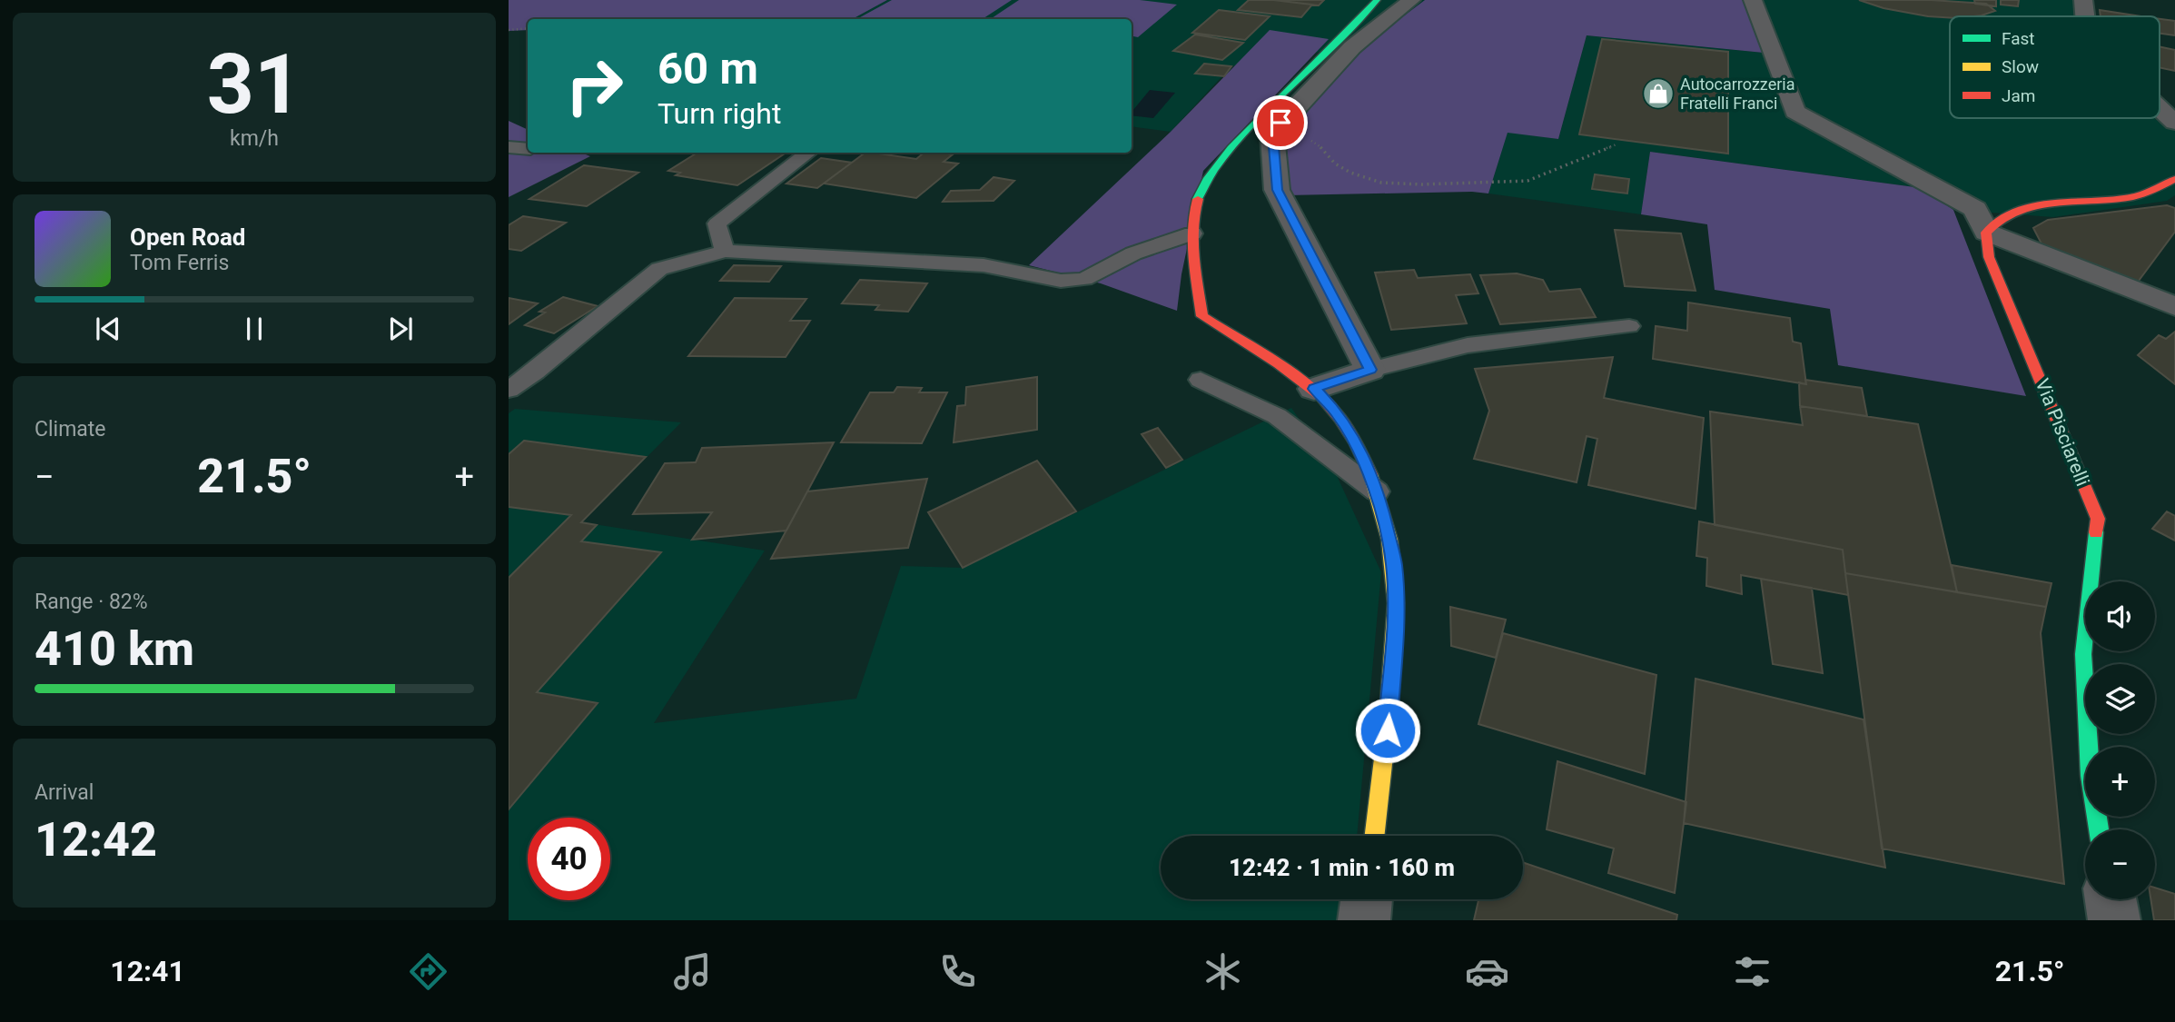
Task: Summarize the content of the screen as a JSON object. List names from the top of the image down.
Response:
{
  "streets": {
    "street": ["Via Pisciarelli"]
  },
  "places": {
    "shop": ["Autocarrozzeria Fratelli Franci"]
  },
  "legend": ["Fast", "Slow", "Jam"],
  "page": {
    "tile": [
      ["31", "km/h"],
      "Climate",
      ["Range · 82%", "410 km"],
      ["Arrival", "12:42"]
    ],
    "turn": ["60 m", "Turn right"],
    "song": ["Open Road", "Tom Ferris"],
    "heat": ["−", "21.5°", "+"],
    "map_buttons": ["+", "−"],
    "limit": "40",
    "trip": "12:42 · 1 min · 160 m",
    "tabs": ["12:41", "21.5°"]
  }
}
